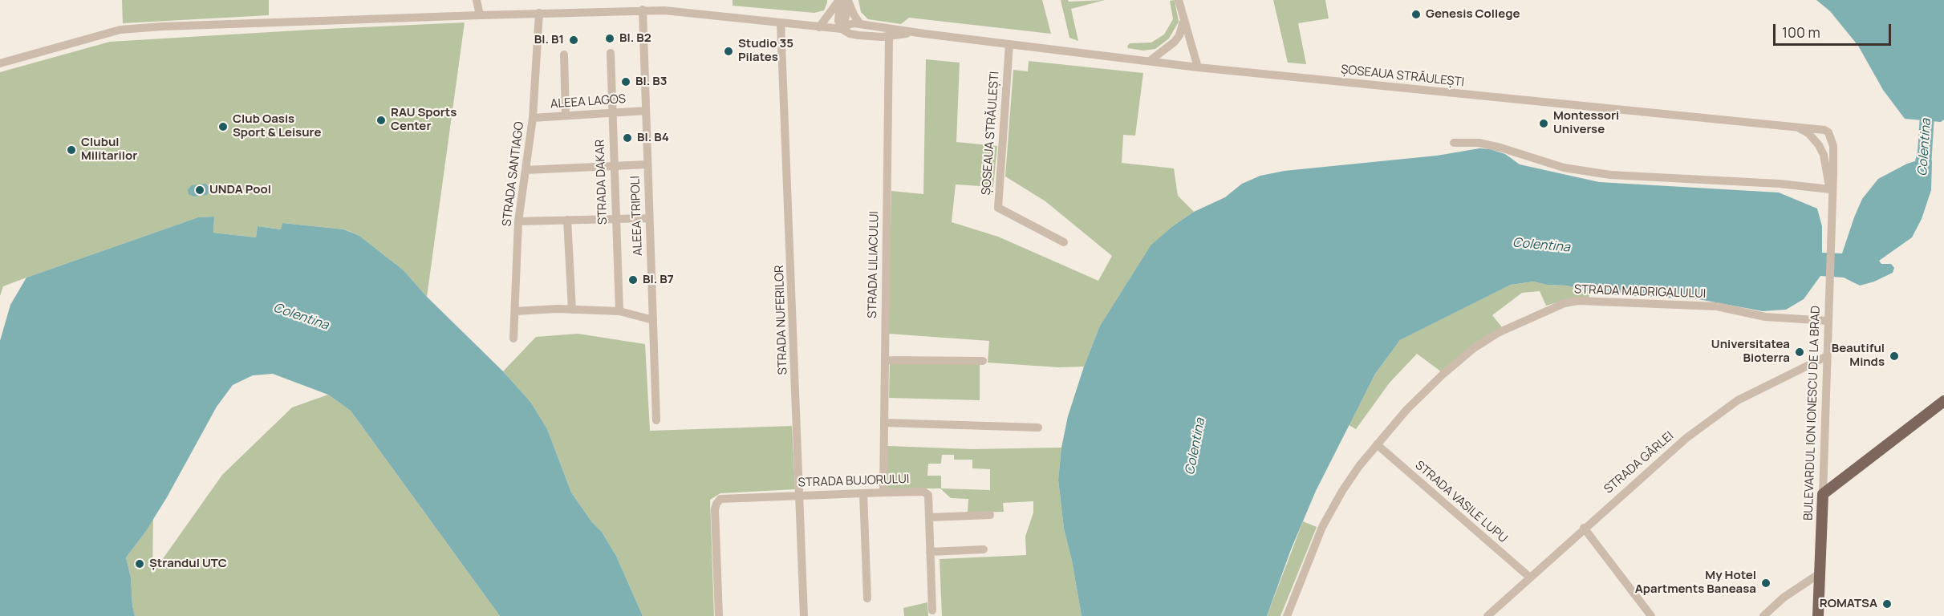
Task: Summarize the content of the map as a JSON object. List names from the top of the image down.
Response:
{
  "streets": {
    "main road": ["BULEVARDUL ION IONESCU DE LA BRAD"],
    "street": [
      "ȘOSEAUA STRĂULEȘTI",
      "ALEEA LAGOS",
      "STRADA SANTIAGO",
      "STRADA DAKAR",
      "ALEEA TRIPOLI",
      "STRADA LILIACULUI",
      "STRADA MADRIGALULUI",
      "STRADA NUFERILOR",
      "STRADA GÂRLEI",
      "STRADA BUJORULUI",
      "STRADA VASILE LUPU"
    ]
  },
  "crossings": [
    ["ȘOSEAUA STRĂULEȘTI", "STRADA SANTIAGO"],
    ["ȘOSEAUA STRĂULEȘTI", "ALEEA TRIPOLI"],
    ["ȘOSEAUA STRĂULEȘTI", "STRADA LILIACULUI"],
    ["ȘOSEAUA STRĂULEȘTI", "STRADA NUFERILOR"],
    ["ȘOSEAUA STRĂULEȘTI", "BULEVARDUL ION IONESCU DE LA BRAD"],
    ["ALEEA LAGOS", "STRADA SANTIAGO"],
    ["ALEEA LAGOS", "STRADA DAKAR"],
    ["ALEEA LAGOS", "ALEEA TRIPOLI"],
    ["STRADA LILIACULUI", "STRADA BUJORULUI"],
    ["STRADA MADRIGALULUI", "BULEVARDUL ION IONESCU DE LA BRAD"],
    ["STRADA MADRIGALULUI", "STRADA VASILE LUPU"],
    ["STRADA NUFERILOR", "STRADA BUJORULUI"],
    ["BULEVARDUL ION IONESCU DE LA BRAD", "STRADA GÂRLEI"],
    ["STRADA GÂRLEI", "STRADA VASILE LUPU"]
  ],
  "water": ["Colentina"],
  "places": [
    "Genesis College",
    "Bl. B2",
    "Bl. B1",
    "Studio 35 Pilates",
    "Bl. B3",
    "RAU Sports Center",
    "Montessori Universe",
    "Club Oasis Sport & Leisure",
    "Bl. B4",
    "Clubul Militarilor",
    "UNDA Pool",
    "Bl. B7",
    "Universitatea Bioterra",
    "Beautiful Minds",
    "Ștrandul UTC",
    "My Hotel Apartments Baneasa",
    "ROMATSA"
  ],
  "scale_bar": "100 m"
}
